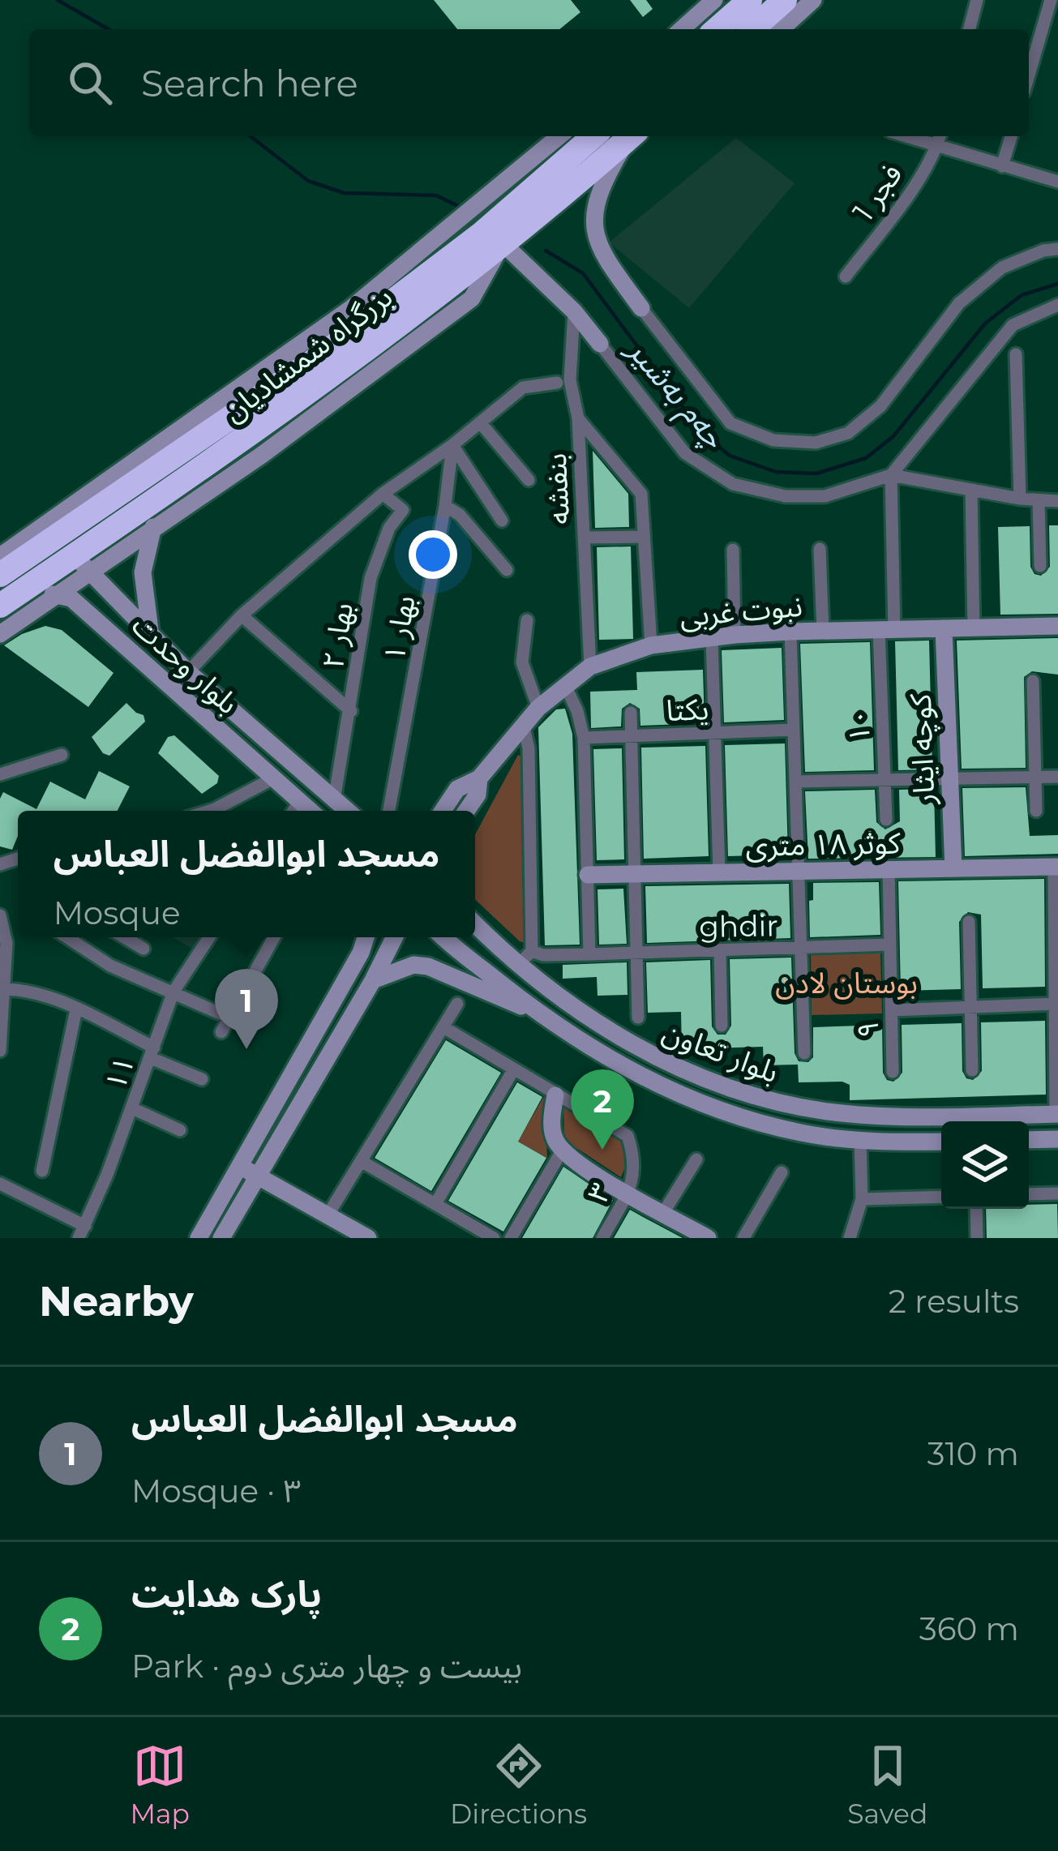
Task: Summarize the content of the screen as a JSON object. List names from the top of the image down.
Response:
{
  "streets": {
    "highway": ["بزرگراه شمشادیان"],
    "main road": [
      "نبوت غربی",
      "بلوار وحدت",
      "کوچه ایثار",
      "کوثر ۱۸ متری",
      "بلوار تعاون"
    ],
    "street": [
      "فجر 1",
      "بنفشه",
      "بهار ۱",
      "بهار ۲",
      "یکتا",
      "۱۰",
      "ghdir",
      "۹",
      "۱۱",
      "۳"
    ]
  },
  "crossings": [
    ["بزرگراه شمشادیان", "بلوار وحدت"],
    ["بنفشه", "نبوت غربی"],
    ["نبوت غربی", "۱۰"],
    ["نبوت غربی", "کوچه ایثار"],
    ["بهار ۲", "بلوار وحدت"],
    ["کوچه ایثار", "کوثر ۱۸ متری"],
    ["کوثر ۱۸ متری", "۹"],
    ["ghdir", "۹"]
  ],
  "water": ["چەم بەشیر"],
  "parks": ["بوستان لادن"],
  "page": {
    "search": "Search here",
    "popup": ["مسجد ابوالفضل العباس", "Mosque"],
    "pins": ["1", "2"],
    "heading": ["Nearby", "2 results"],
    "list": [
      {
        "mark": "1",
        "name": "مسجد ابوالفضل العباس",
        "note": "Mosque · ۳",
        "value": "310 m"
      },
      {
        "mark": "2",
        "name": "پارک‌ هدایت",
        "note": "Park · بیست و چهار متری دوم",
        "value": "360 m"
      }
    ],
    "nav": ["Map", "Directions", "Saved"]
  }
}
